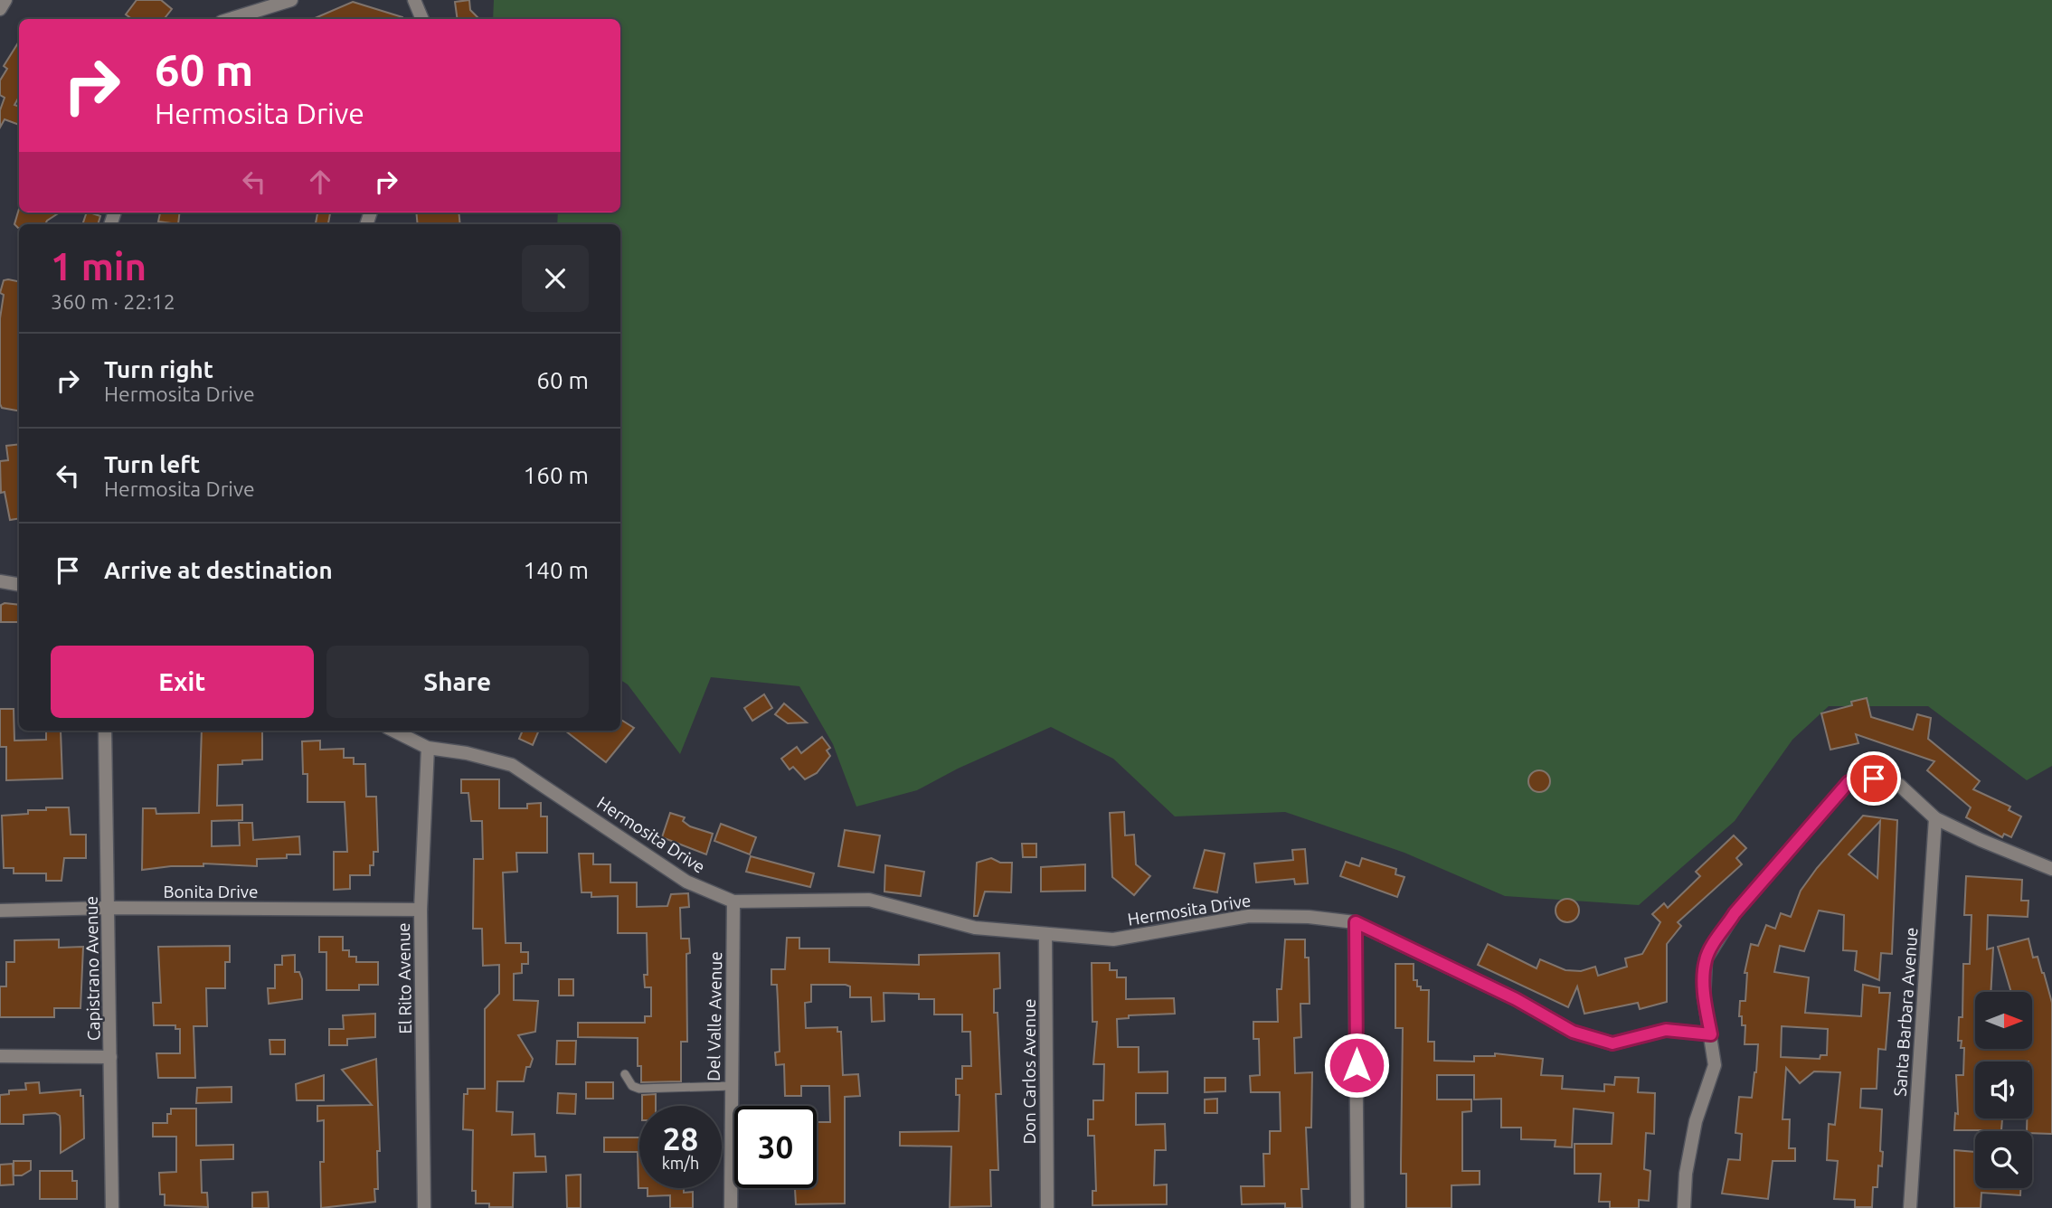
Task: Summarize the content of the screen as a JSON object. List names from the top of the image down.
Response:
{
  "streets": {
    "street": [
      "Hermosita Drive",
      "Bonita Drive",
      "Capistrano Avenue",
      "El Rito Avenue",
      "Santa Barbara Avenue",
      "Del Valle Avenue",
      "Don Carlos Avenue"
    ]
  },
  "crossings": [
    ["Hermosita Drive", "El Rito Avenue"],
    ["Hermosita Drive", "Del Valle Avenue"],
    ["Hermosita Drive", "Don Carlos Avenue"],
    ["Bonita Drive", "Capistrano Avenue"],
    ["Bonita Drive", "El Rito Avenue"]
  ],
  "north": "right",
  "page": {
    "turn": ["60 m", "Hermosita Drive"],
    "heading": ["1 min", "360 m · 22:12"],
    "list": [
      {
        "name": "Turn right",
        "note": "Hermosita Drive",
        "value": "60 m"
      },
      {
        "name": "Turn left",
        "note": "Hermosita Drive",
        "value": "160 m"
      },
      {
        "name": "Arrive at destination",
        "value": "140 m"
      }
    ],
    "buttons": ["Exit", "Share"],
    "speed": "28 km/h",
    "limit": "30"
  }
}
